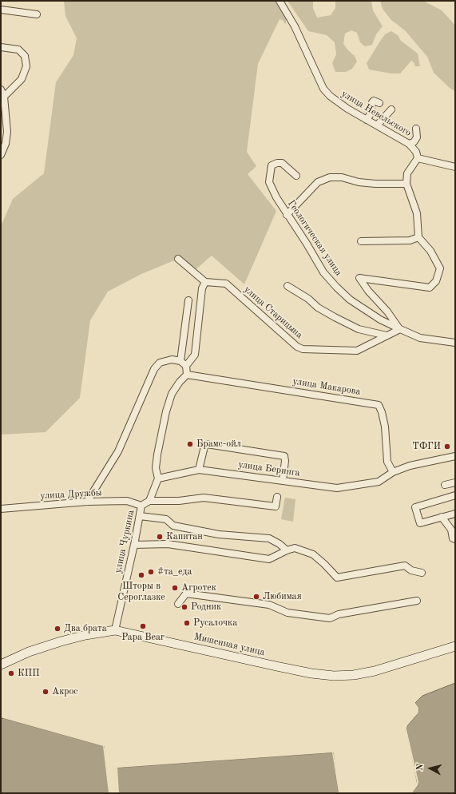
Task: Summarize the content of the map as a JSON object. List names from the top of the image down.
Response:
{
  "streets": {
    "main road": ["Мишенная улица"],
    "street": [
      "улица Невельского",
      "Геологическая улица",
      "улица Старицына",
      "улица Макарова",
      "улица Беринга",
      "улица Дружбы",
      "улица Чуркина"
    ]
  },
  "crossings": [
    ["Геологическая улица", "улица Старицына"],
    ["улица Макарова", "улица Беринга"],
    ["улица Дружбы", "улица Чуркина"],
    ["улица Чуркина", "Мишенная улица"]
  ],
  "places": [
    "Брамс-ойл",
    "ТФГИ",
    "Капитан",
    "#та_еда",
    "Шторы в Сероглазке",
    "Агротек",
    "Любимая",
    "Родник",
    "Русалочка",
    "Papa Bear",
    "Два брата",
    "КПП",
    "Акрос"
  ],
  "north": "left"
}
